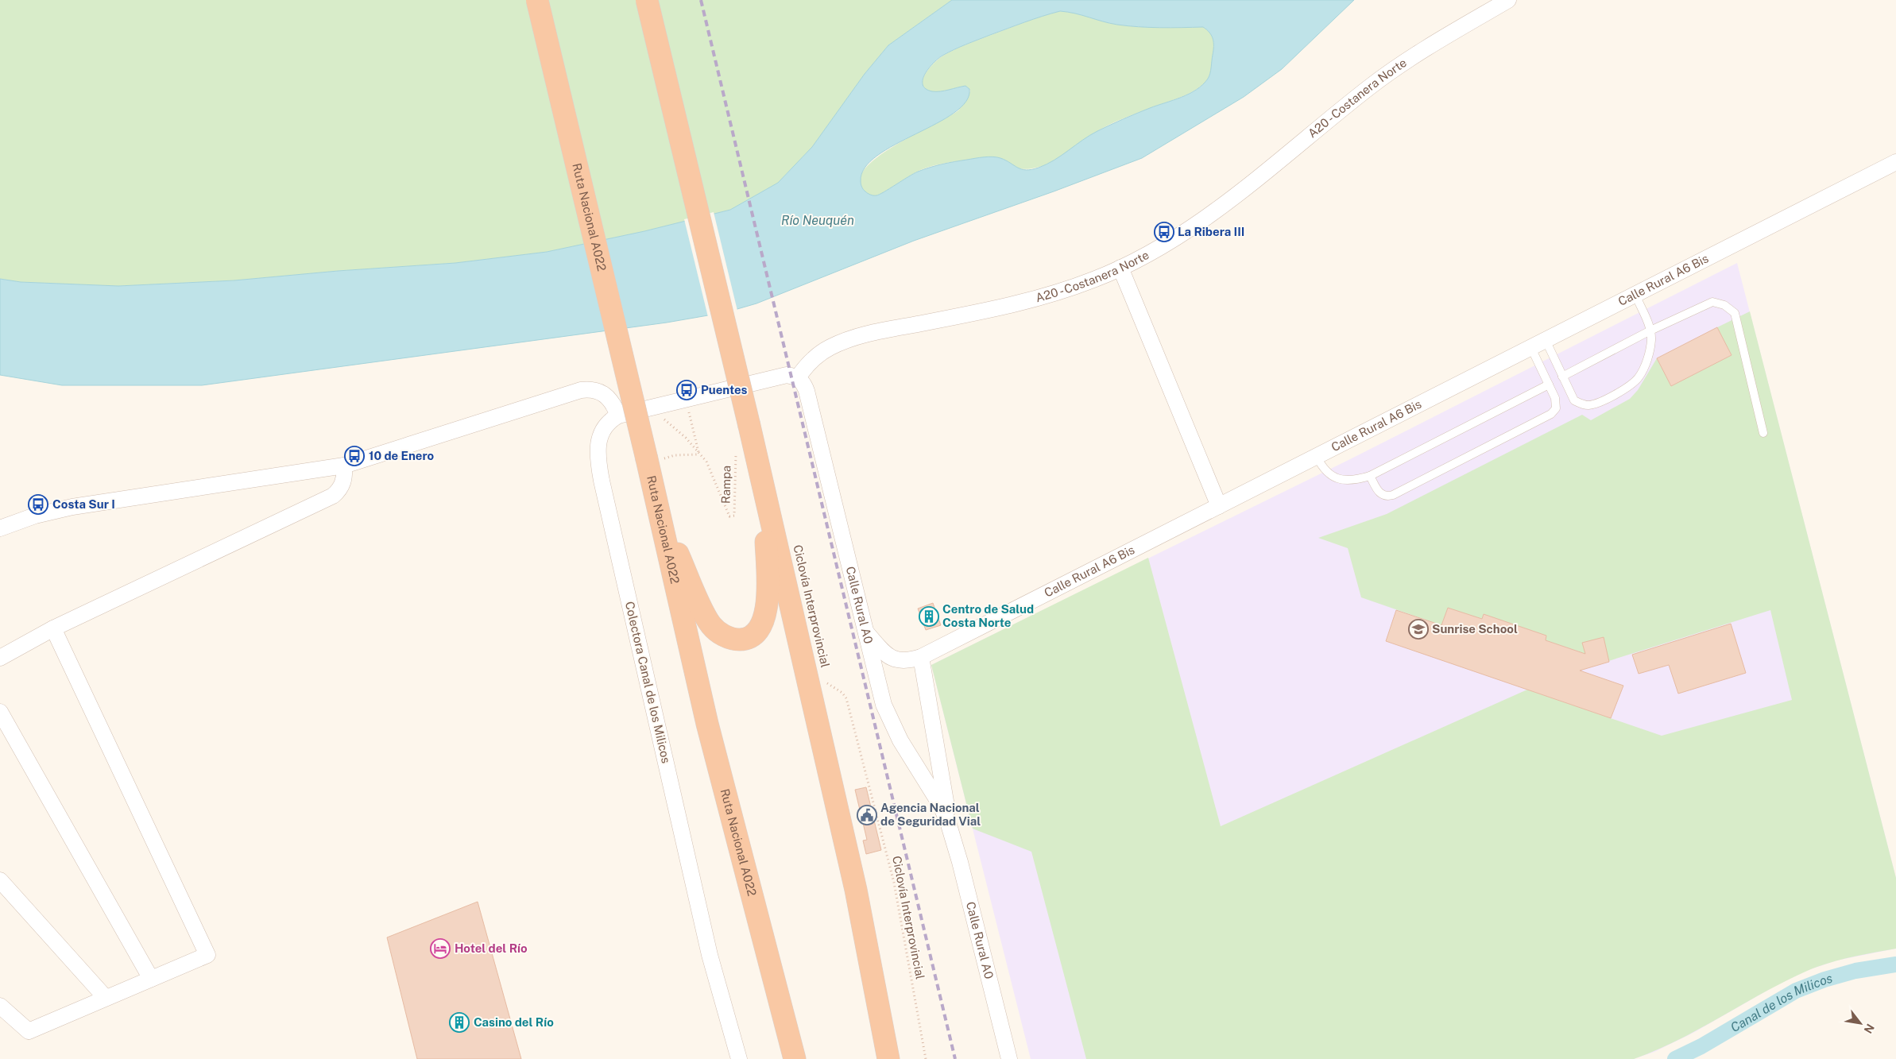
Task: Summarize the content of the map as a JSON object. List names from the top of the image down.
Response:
{
  "streets": {
    "highway": ["Ruta Nacional A022"],
    "street": [
      "A20 - Costanera Norte",
      "Calle Rural A6 Bis",
      "Calle Rural A0",
      "Colectora Canal de los Milicos"
    ],
    "path": ["Rampa", "Ciclovía Interprovincial"]
  },
  "crossings": [
    ["A20 - Costanera Norte", "Calle Rural A0"],
    ["Calle Rural A6 Bis", "Calle Rural A0"]
  ],
  "water": ["Río Neuquén", "Canal de los Milicos"],
  "places": {
    "bus stop": [
      "La Ribera III",
      "Puentes",
      "10 de Enero",
      "Costa Sur I"
    ],
    "building": ["Centro de Salud Costa Norte", "Casino del Río"],
    "school or university": ["Sunrise School"],
    "public building": ["Agencia Nacional de Seguridad Vial"],
    "hotel": ["Hotel del Río"]
  },
  "north": "bottom right"
}
